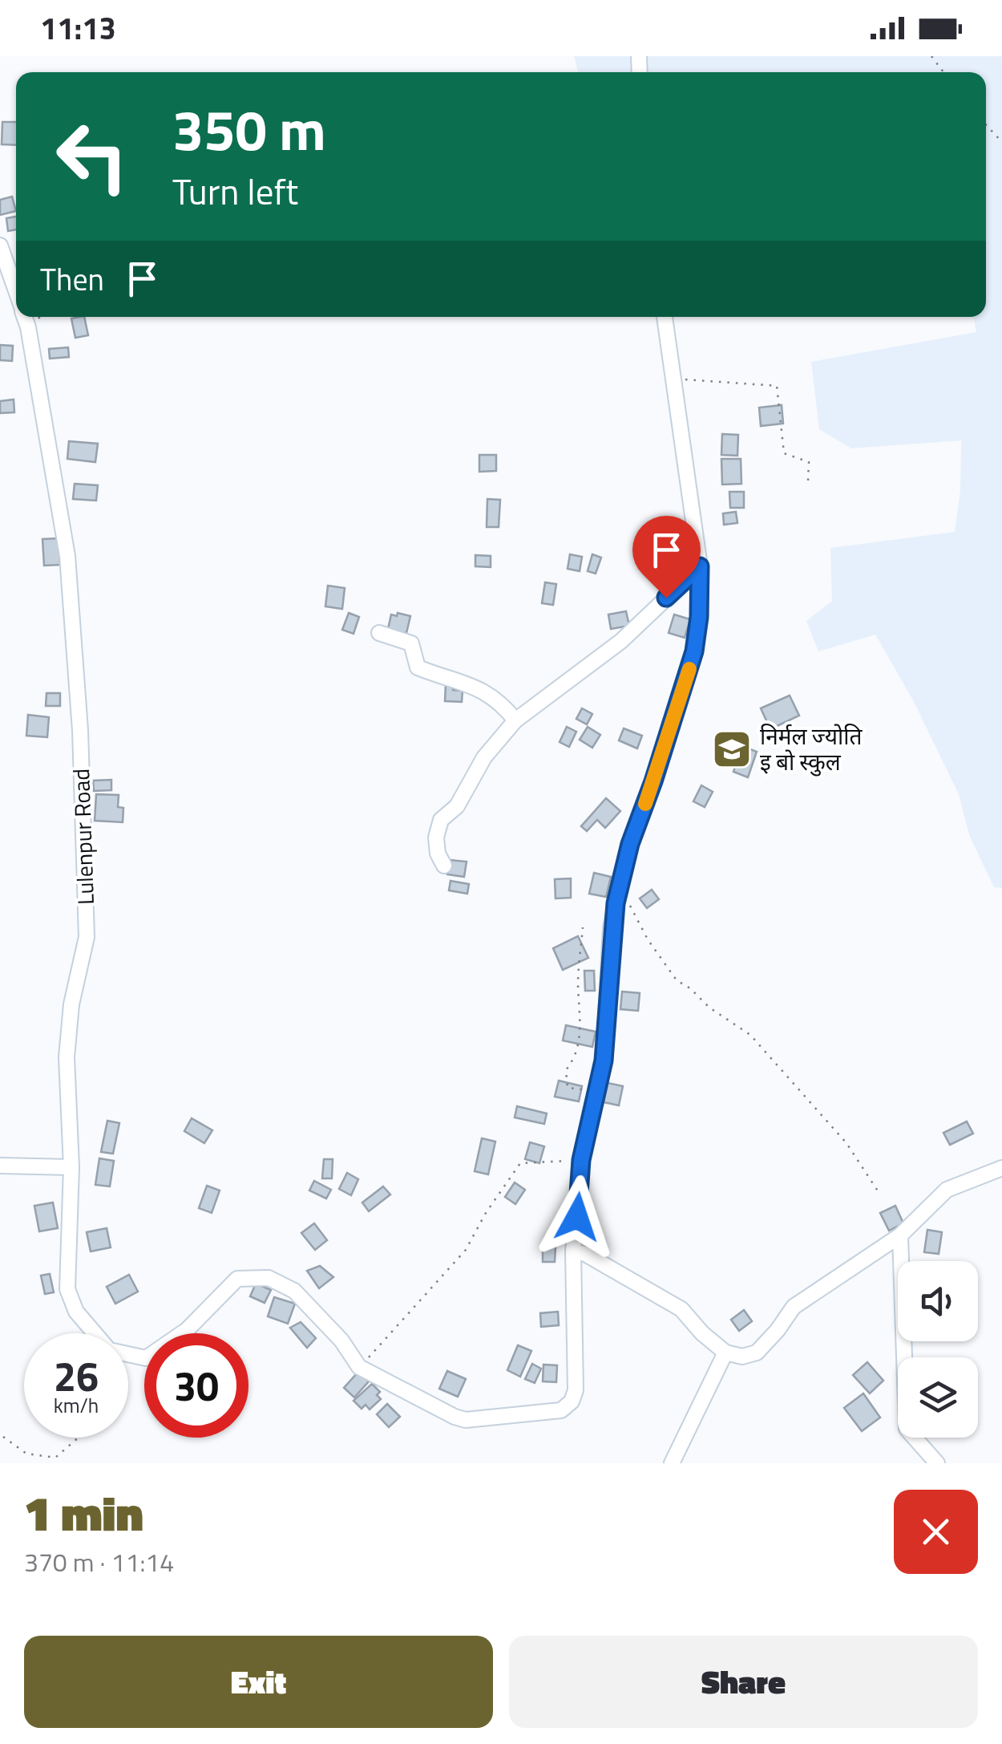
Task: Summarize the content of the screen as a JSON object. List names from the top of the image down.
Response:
{
  "streets": {
    "street": ["Lulenpur Road"]
  },
  "places": {
    "school or university": ["निर्मल ज्याेति इ बाे स्कुल"]
  },
  "page": {
    "status": "11:13",
    "turn": ["350 m", "Turn left"],
    "then": "Then",
    "speed": "26 km/h",
    "limit": "30",
    "heading": ["1 min", "370 m · 11:14"],
    "buttons": ["Exit", "Share"]
  }
}
